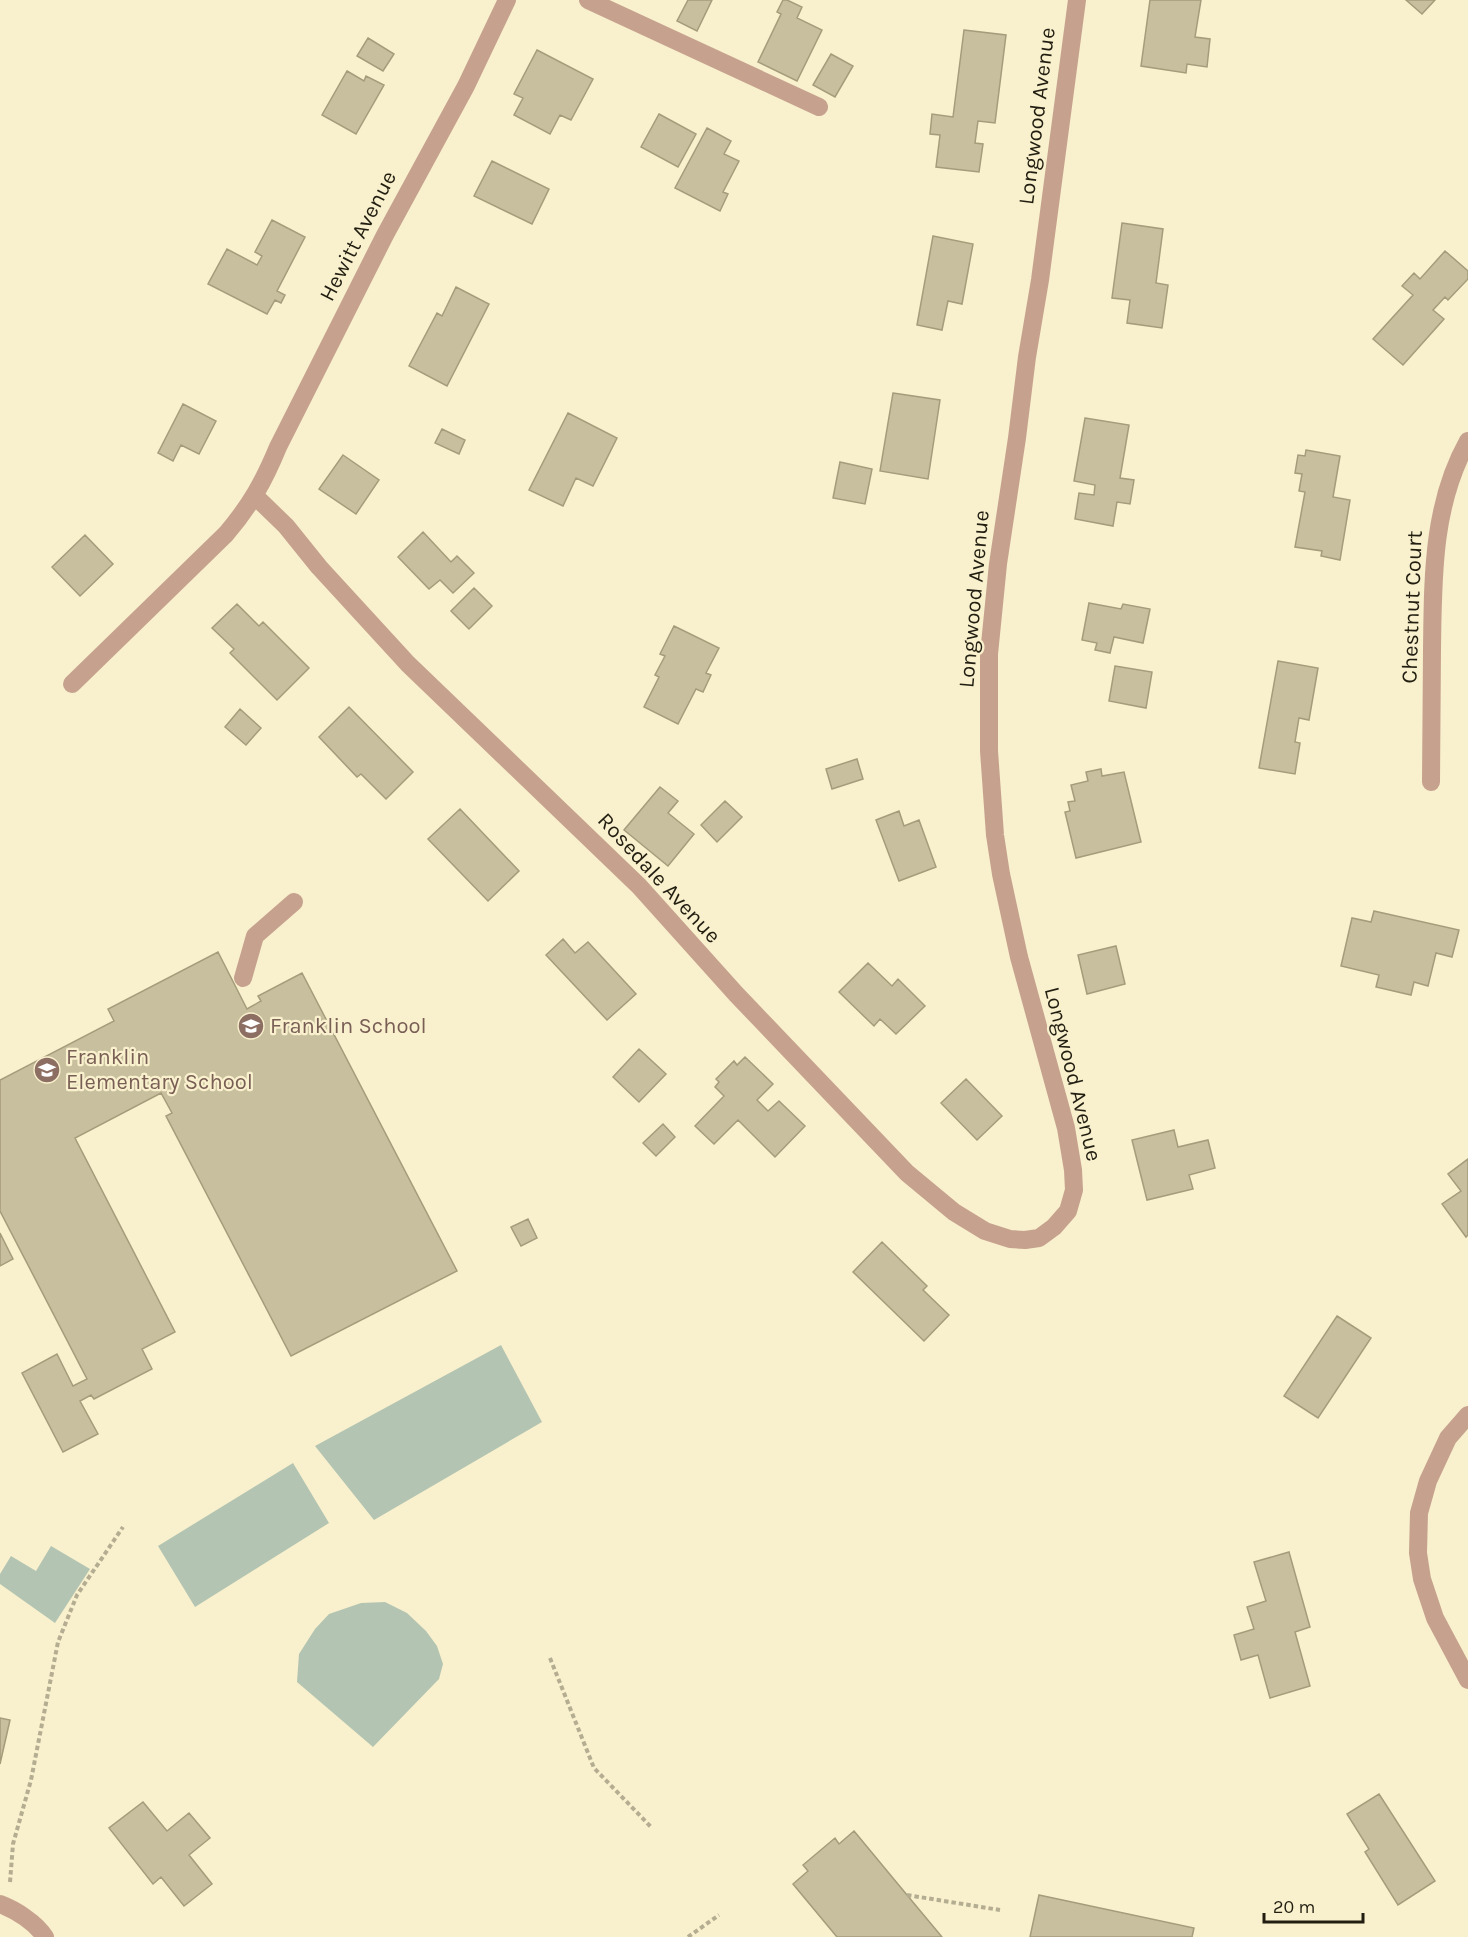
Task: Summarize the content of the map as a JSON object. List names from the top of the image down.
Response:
{
  "streets": {
    "street": [
      "Longwood Avenue",
      "Hewitt Avenue",
      "Chestnut Court",
      "Rosedale Avenue"
    ]
  },
  "crossings": [
    ["Longwood Avenue", "Rosedale Avenue"],
    ["Hewitt Avenue", "Rosedale Avenue"]
  ],
  "places": {
    "school or university": ["Franklin School", "Franklin Elementary School"]
  },
  "scale_bar": "20 m"
}
